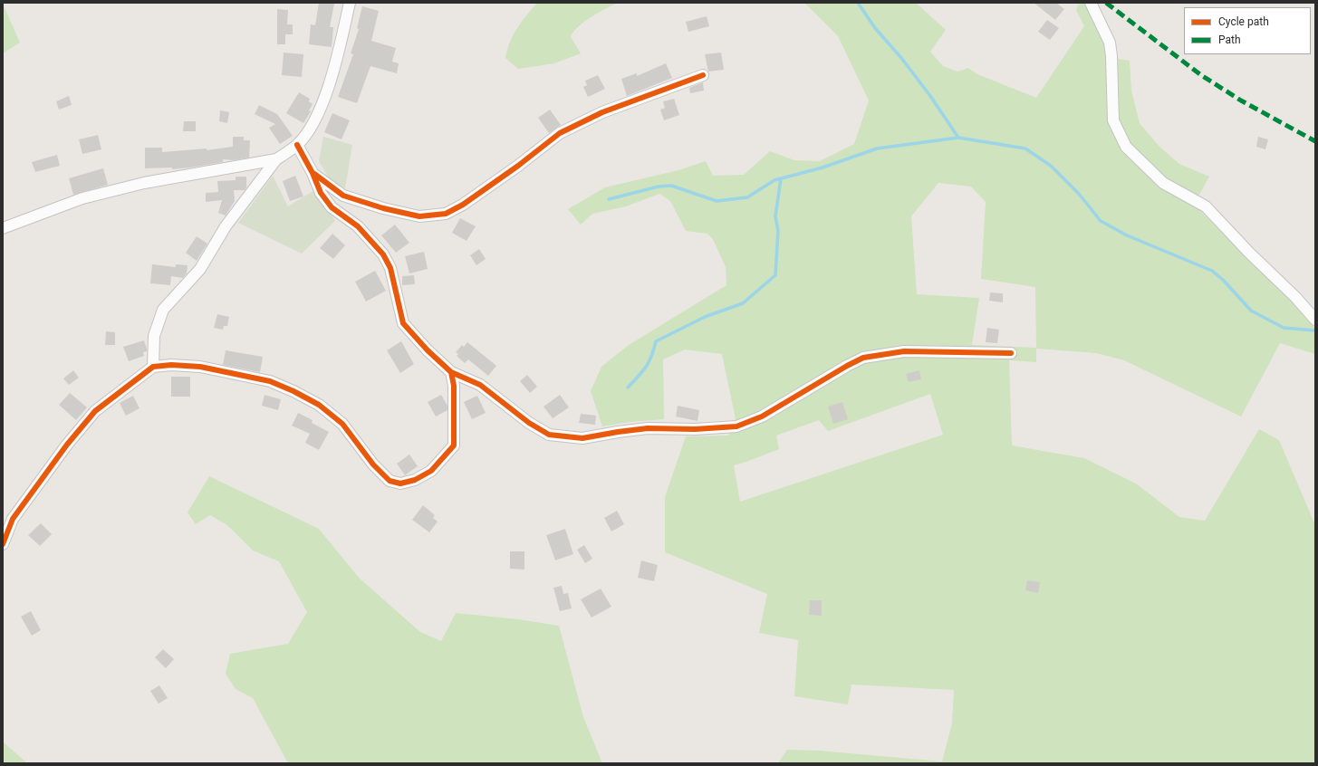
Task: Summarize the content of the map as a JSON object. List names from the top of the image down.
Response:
{
  "legend": ["Cycle path", "Path"]
}
